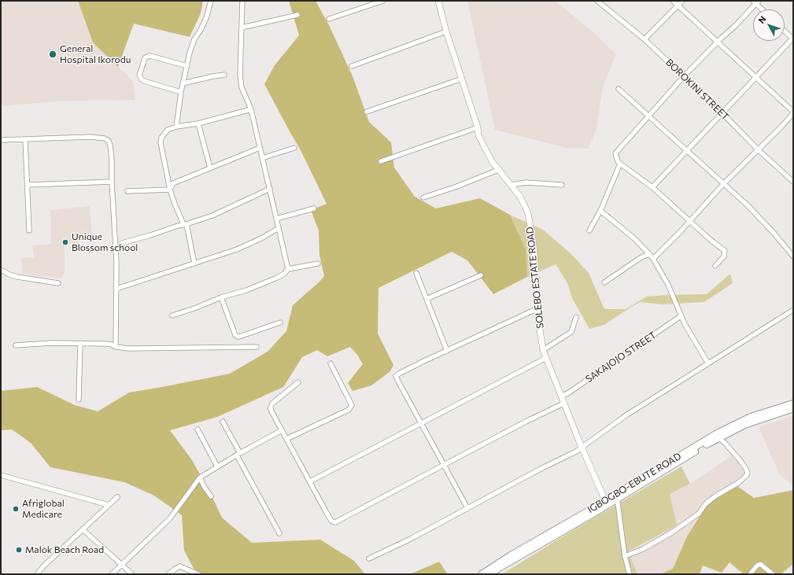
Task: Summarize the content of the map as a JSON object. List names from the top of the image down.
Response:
{
  "streets": {
    "main road": ["IGBOGBO-EBUTE ROAD"],
    "street": ["BOROKINI STREET", "SOLEBO ESTATE ROAD", "SAKAJOJO STREET"]
  },
  "crossings": [
    ["SOLEBO ESTATE ROAD", "SAKAJOJO STREET"],
    ["SOLEBO ESTATE ROAD", "IGBOGBO-EBUTE ROAD"]
  ],
  "places": [
    "General Hospital Ikorodu",
    "Unique Blossom school",
    "Afriglobal Medicare",
    "Malok Beach Road"
  ],
  "north": "top left"
}
